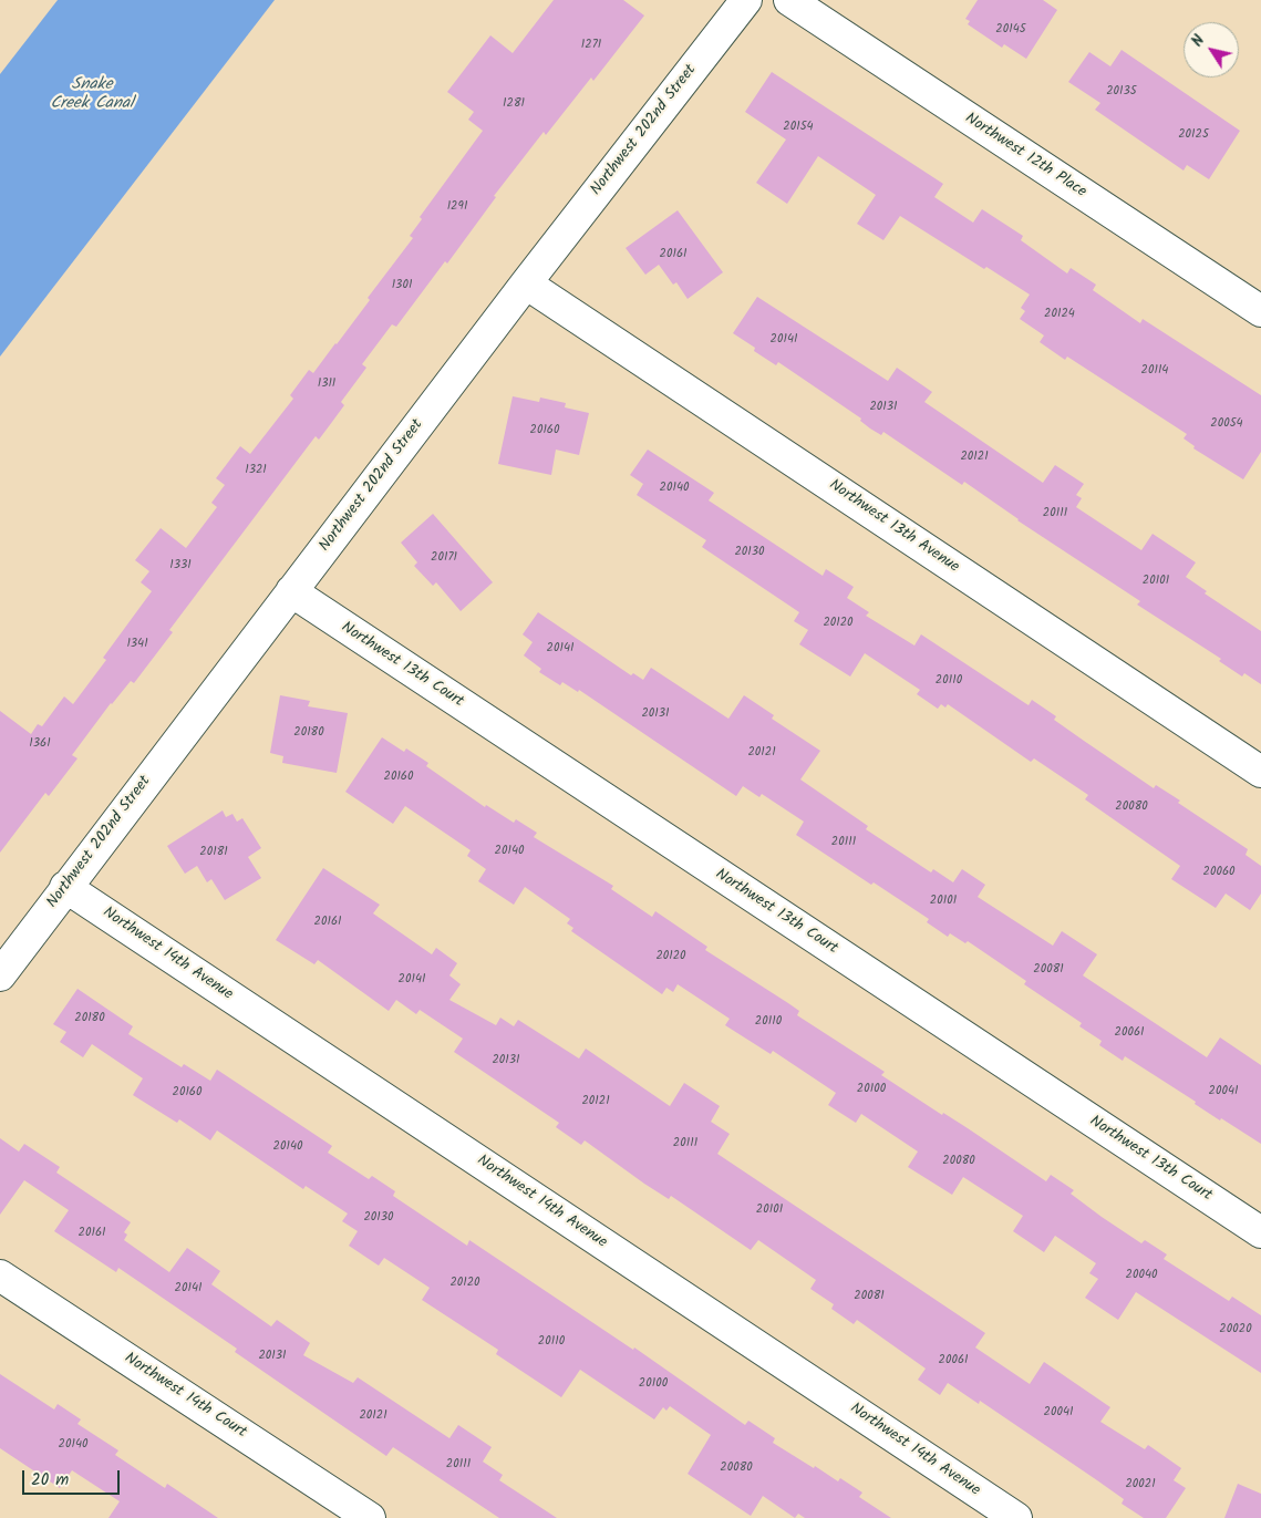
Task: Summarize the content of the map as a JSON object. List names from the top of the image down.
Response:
{
  "streets": {
    "street": [
      "Northwest 202nd Street",
      "Northwest 12th Place",
      "Northwest 13th Avenue",
      "Northwest 13th Court",
      "Northwest 14th Avenue",
      "Northwest 14th Court"
    ]
  },
  "crossings": [
    ["Northwest 202nd Street", "Northwest 13th Avenue"],
    ["Northwest 202nd Street", "Northwest 13th Court"],
    ["Northwest 202nd Street", "Northwest 14th Avenue"]
  ],
  "water": ["Snake Creek Canal"],
  "house_numbers": [
    "20145",
    "1271",
    "20135",
    "1281",
    "20154",
    "20125",
    "1291",
    "20161",
    "1301",
    "20124",
    "20141",
    "20114",
    "1311",
    "20131",
    "20054",
    "20160",
    "20121",
    "1321",
    "20140",
    "20111",
    "20130",
    "20171",
    "1331",
    "20101",
    "20120",
    "1341",
    "20141",
    "20110",
    "20131",
    "20180",
    "1361",
    "20121",
    "20160",
    "20080",
    "20111",
    "20140",
    "20181",
    "20060",
    "20101",
    "20161",
    "20120",
    "20081",
    "20141",
    "20180",
    "20110",
    "20061",
    "20131",
    "20100",
    "20041",
    "20160",
    "20121",
    "20111",
    "20140",
    "20080",
    "20101",
    "20130",
    "20161",
    "20040",
    "20120",
    "20141",
    "20081",
    "20020",
    "20110",
    "20131",
    "20061",
    "20100",
    "20041",
    "20121",
    "20140",
    "20111",
    "20080",
    "20021"
  ],
  "scale_bar": "20 m",
  "north": "top left"
}
